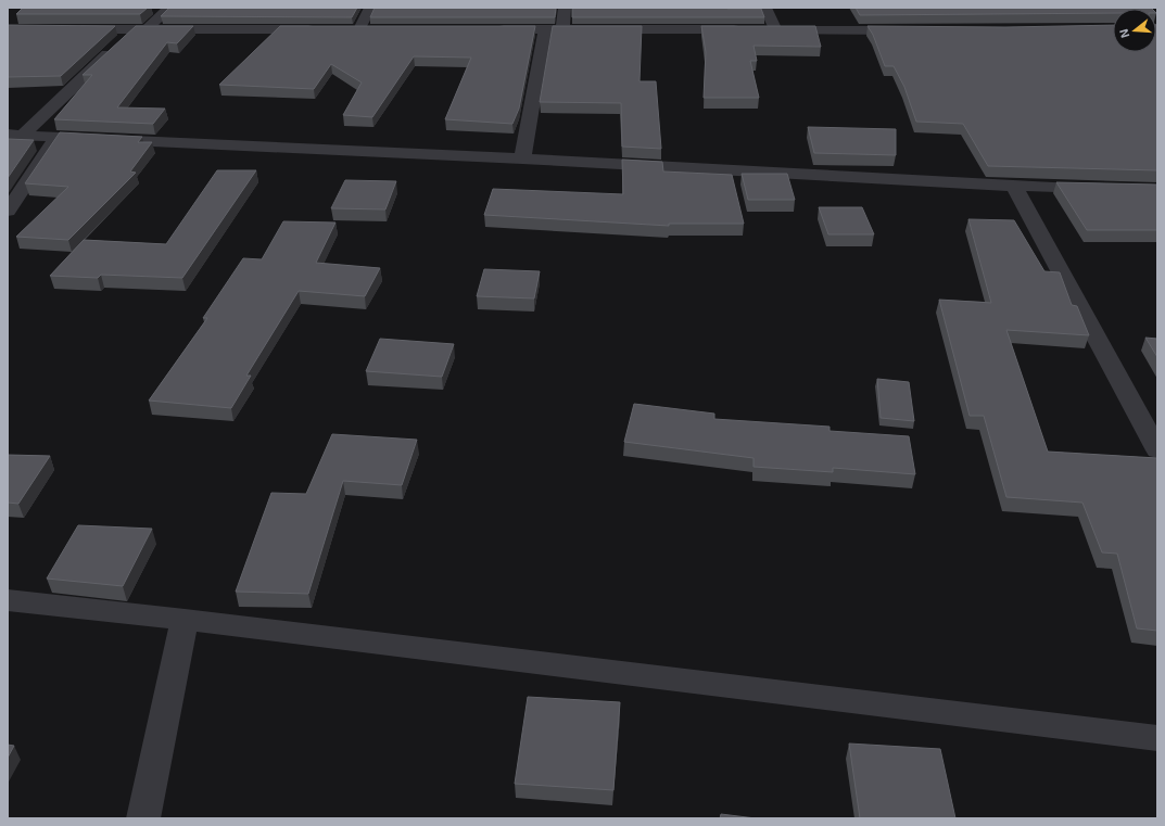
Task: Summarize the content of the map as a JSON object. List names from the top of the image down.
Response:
{
  "north": "left"
}
